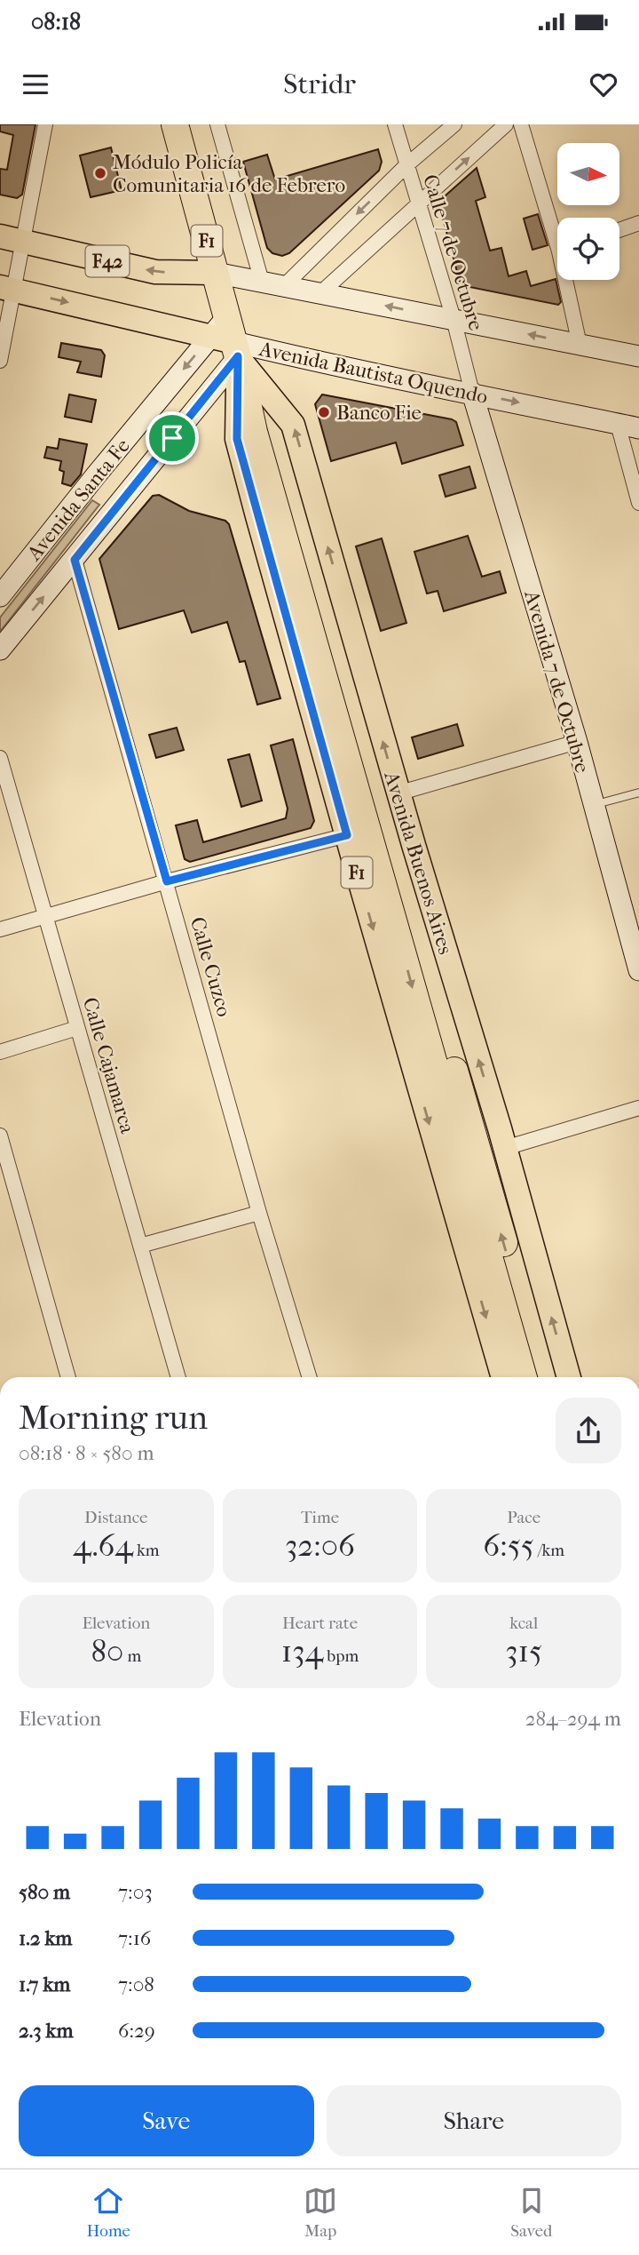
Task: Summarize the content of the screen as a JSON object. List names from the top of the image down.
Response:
{
  "streets": {
    "highway": ["F1", "Avenida Buenos Aires"],
    "main road": [
      "F42",
      "Avenida Bautista Oquendo",
      "Avenida Santa Fe",
      "Avenida 7 de Octubre"
    ],
    "street": ["Calle 7 de Octubre", "Calle Cuzco", "Calle Cajamarca"]
  },
  "crossings": [
    ["Calle 7 de Octubre", "F42"],
    ["Calle 7 de Octubre", "Avenida Bautista Oquendo"],
    ["Calle 7 de Octubre", "Avenida 7 de Octubre"],
    ["F42", "Avenida Buenos Aires"],
    ["Avenida Bautista Oquendo", "Avenida Santa Fe"],
    ["Avenida Bautista Oquendo", "Avenida 7 de Octubre"],
    ["Avenida Bautista Oquendo", "Avenida Buenos Aires"],
    ["Avenida Santa Fe", "Avenida Buenos Aires"],
    ["Avenida Santa Fe", "Calle Cuzco"]
  ],
  "places": ["Módulo Policía Comunitaria 16 de Febrero", "Banco Fie"],
  "north": "right",
  "page": {
    "status": "08:18",
    "header": "Stridr",
    "heading": ["Morning run", "08:18 · 8 × 580 m"],
    "stats": [
      ["Distance", "4.64 km"],
      ["Time", "32:06"],
      ["Pace", "6:55 /km"],
      ["Elevation", "80 m"],
      ["Heart rate", "134 bpm"],
      ["kcal", "315"]
    ],
    "chart": ["Elevation", "284–294 m"],
    "list": [
      {
        "name": "580 m",
        "note": "7:03"
      },
      {
        "name": "1.2 km",
        "note": "7:16"
      },
      {
        "name": "1.7 km",
        "note": "7:08"
      },
      {
        "name": "2.3 km",
        "note": "6:29"
      }
    ],
    "buttons": ["Save", "Share"],
    "tabs": ["Home", "Map", "Saved"]
  }
}
